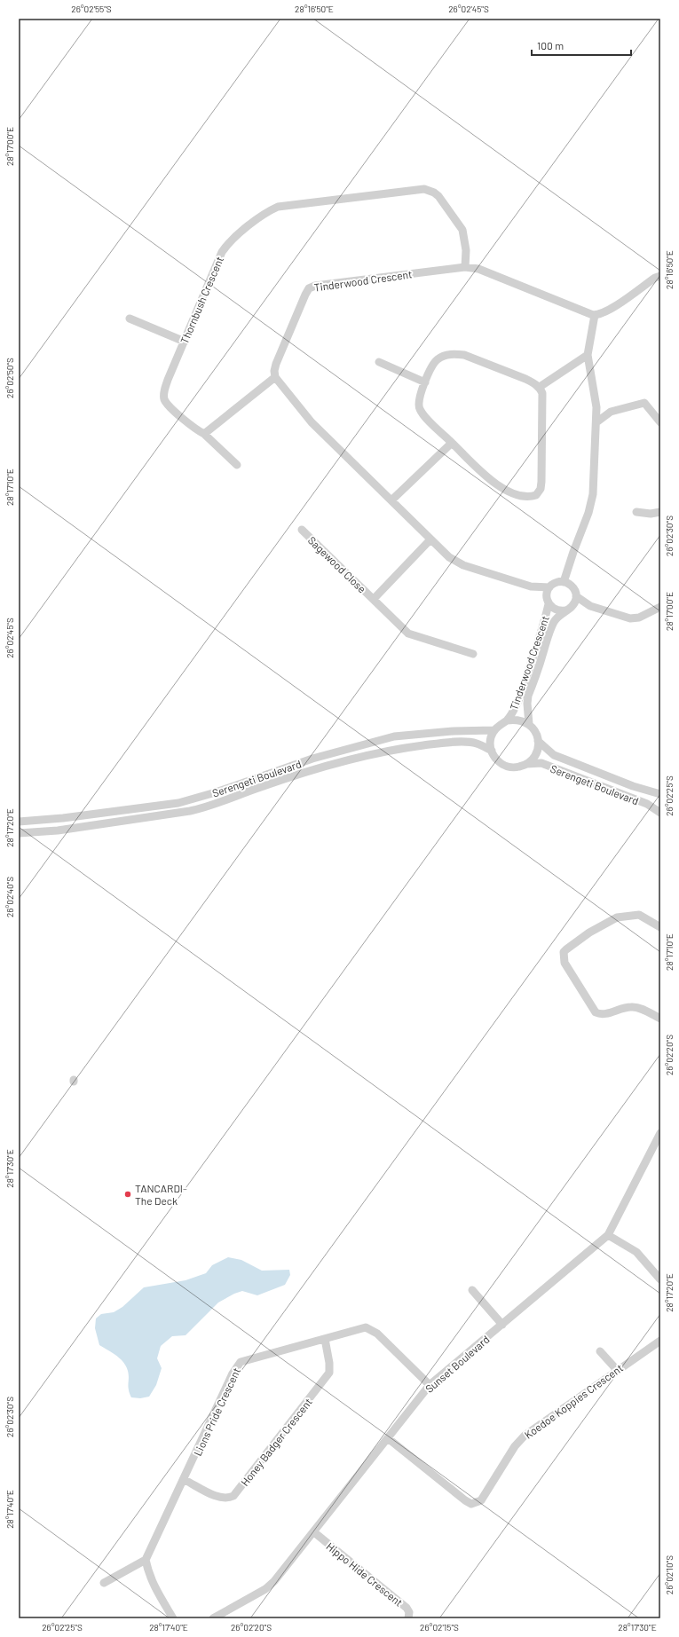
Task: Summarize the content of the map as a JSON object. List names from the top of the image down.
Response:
{
  "streets": {
    "street": [
      "Tinderwood Crescent",
      "Thornbush Crescent",
      "Sagewood Close",
      "Serengeti Boulevard",
      "Sunset Boulevard",
      "Koedoe Koppies Crescent",
      "Lions Pride Crescent",
      "Honey Badger Crescent",
      "Hippo Hide Crescent"
    ]
  },
  "crossings": [
    ["Tinderwood Crescent", "Thornbush Crescent"],
    ["Tinderwood Crescent", "Serengeti Boulevard"],
    ["Sunset Boulevard", "Koedoe Koppies Crescent"],
    ["Sunset Boulevard", "Lions Pride Crescent"],
    ["Sunset Boulevard", "Hippo Hide Crescent"],
    ["Lions Pride Crescent", "Honey Badger Crescent"]
  ],
  "places": ["TANCARDI- The Deck"],
  "scale_bar": "100 m",
  "coordinates": [
    "26°02'55\"S",
    "28°16'50\"E",
    "26°02'45\"S",
    "28°17'00\"E",
    "26°02'50\"S",
    "28°17'10\"E",
    "26°02'30\"S",
    "26°02'25\"S",
    "28°17'20\"E",
    "26°02'40\"S",
    "26°02'20\"S",
    "28°17'30\"E",
    "28°17'40\"E",
    "26°02'10\"S",
    "26°02'15\"S"
  ]
}
